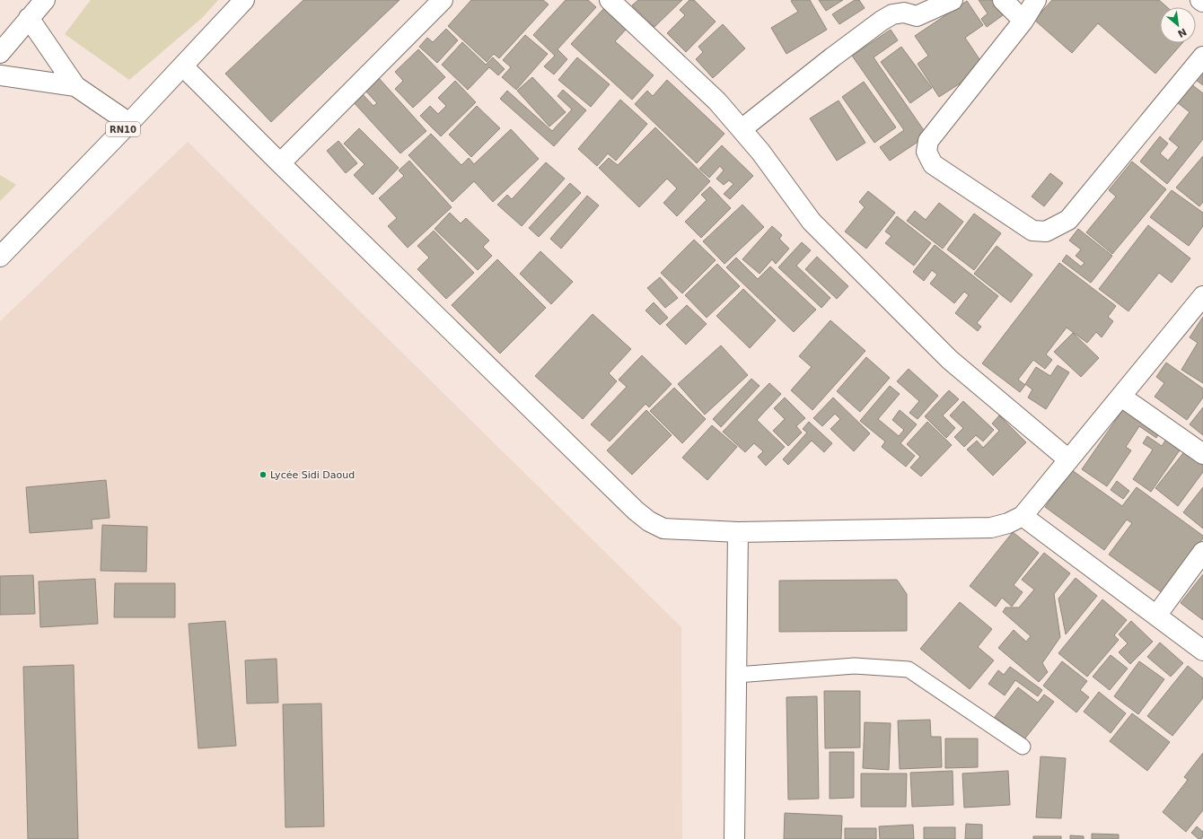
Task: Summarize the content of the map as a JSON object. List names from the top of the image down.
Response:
{
  "streets": {
    "street": ["RN10"]
  },
  "places": ["Lycée Sidi Daoud"],
  "north": "bottom right"
}
